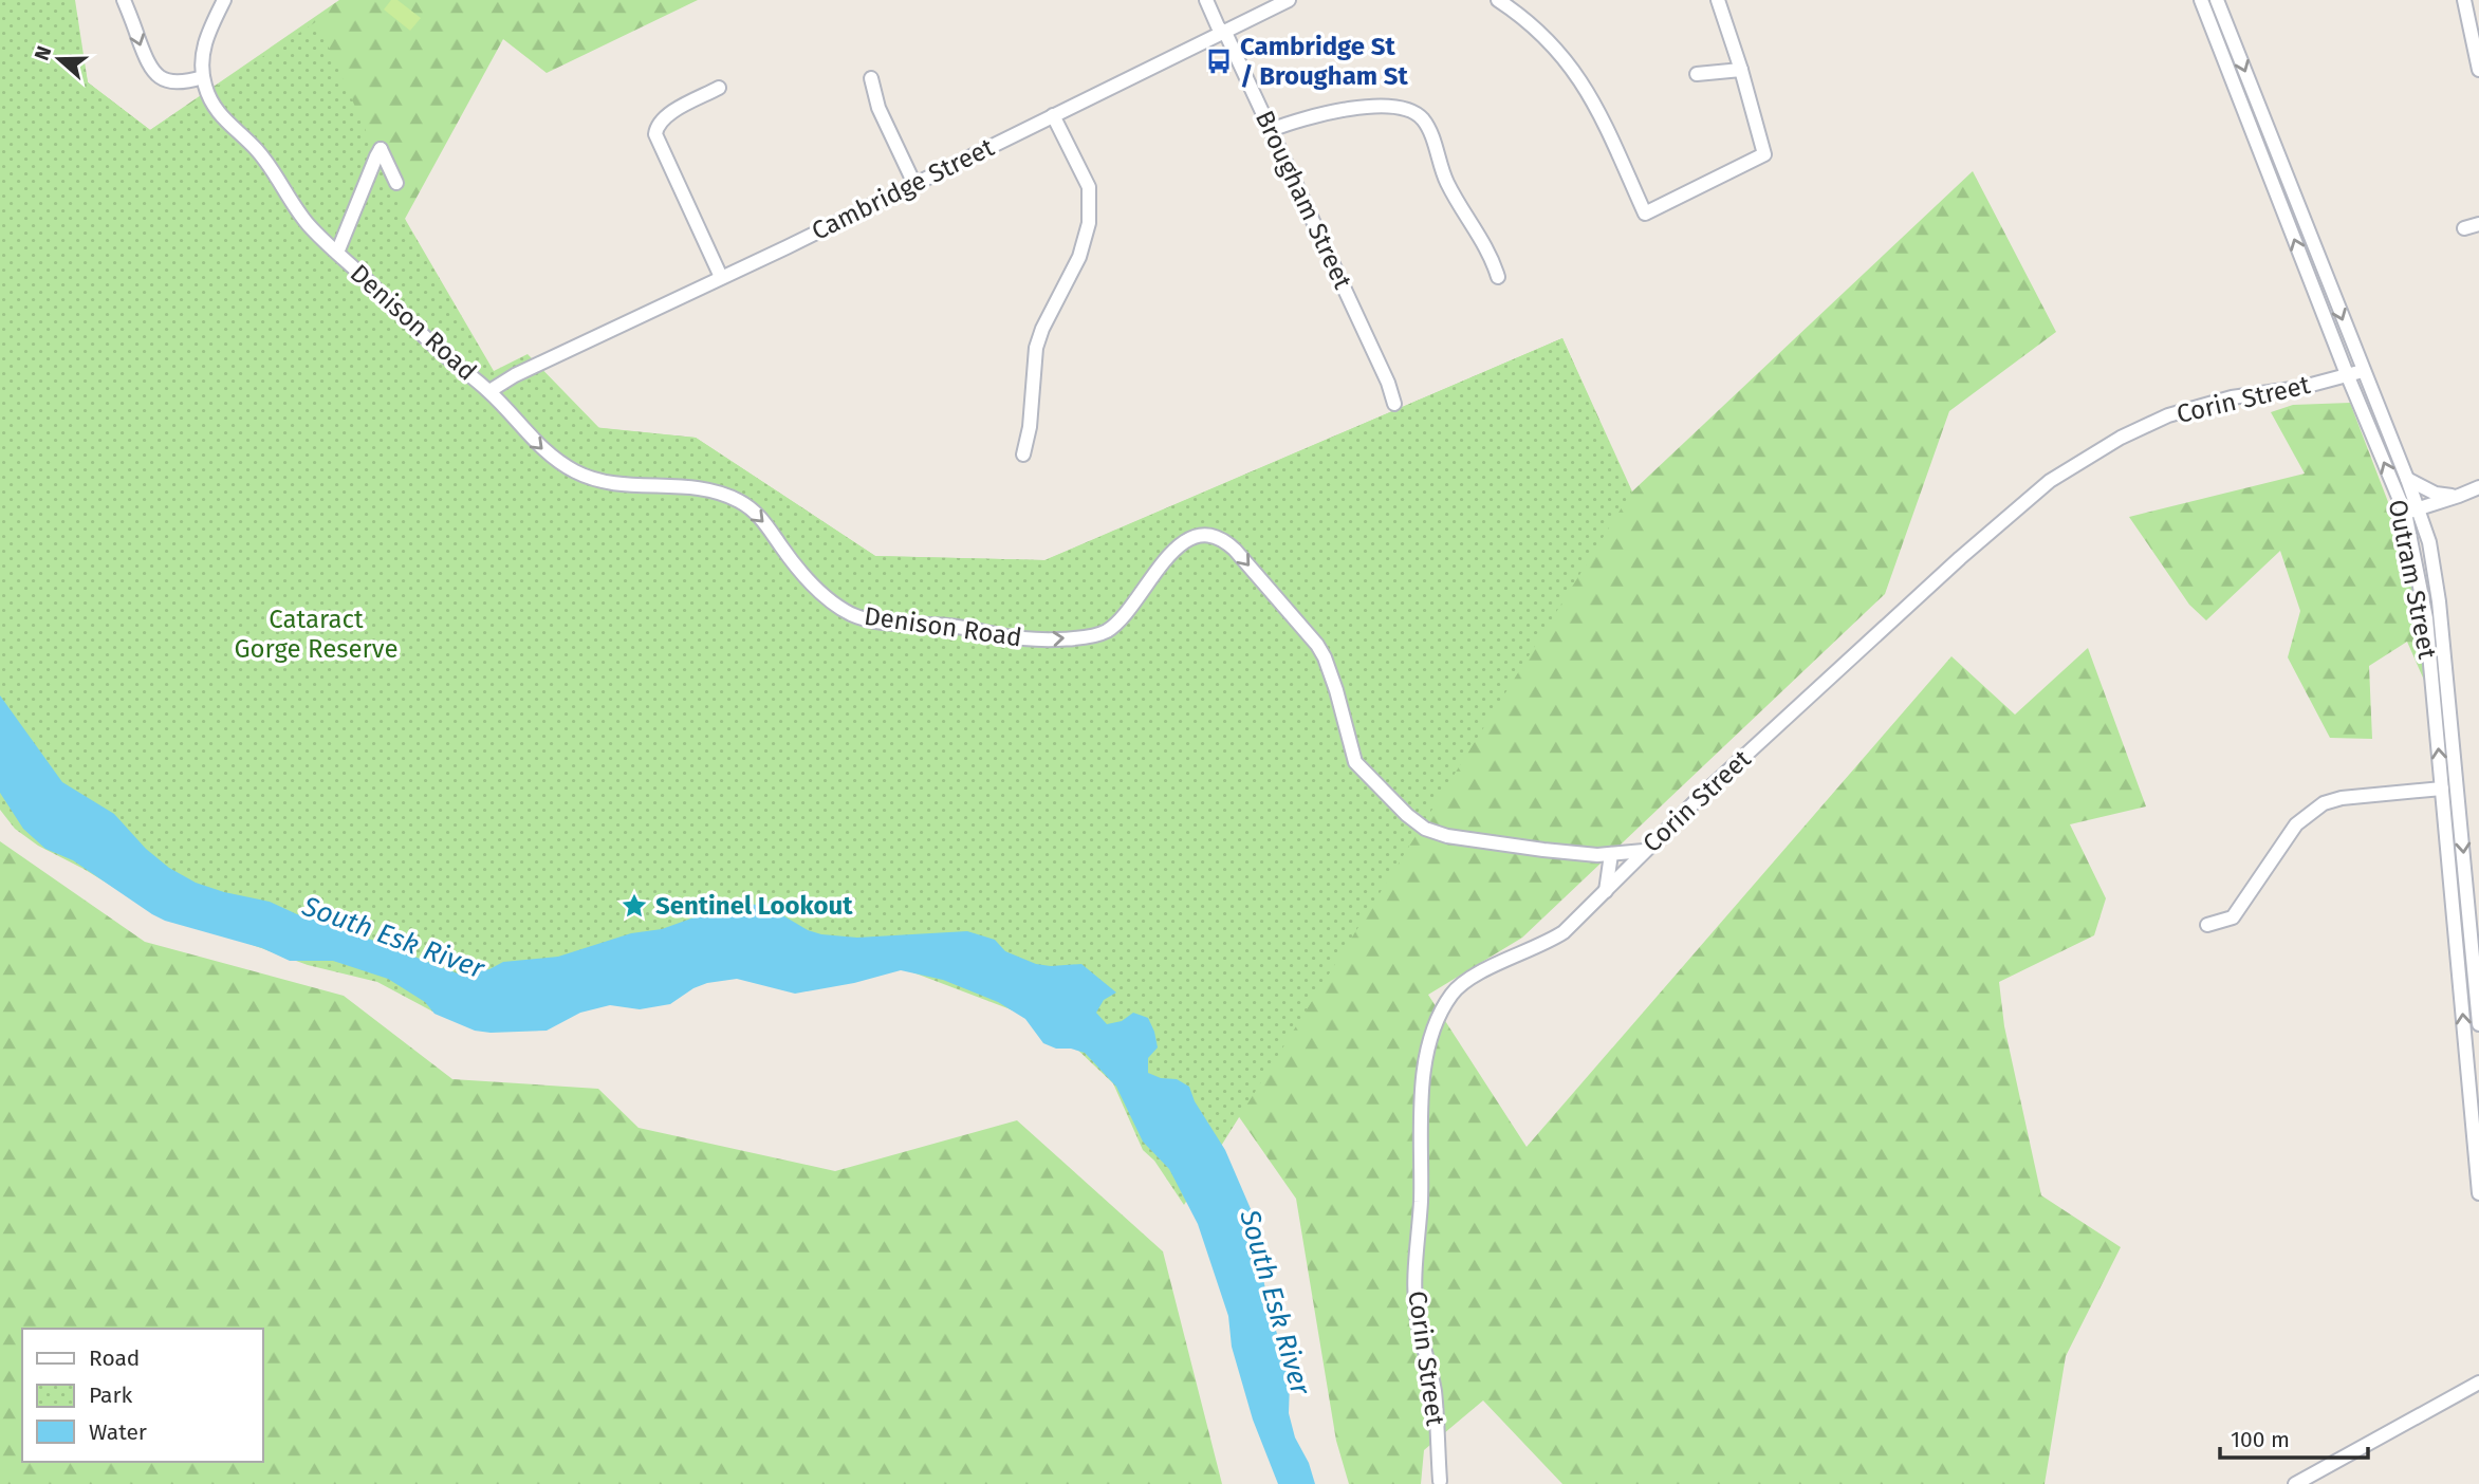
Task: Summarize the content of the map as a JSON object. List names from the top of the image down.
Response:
{
  "streets": {
    "street": [
      "Cambridge Street",
      "Brougham Street",
      "Denison Road",
      "Corin Street",
      "Outram Street"
    ]
  },
  "crossings": [
    ["Cambridge Street", "Brougham Street"],
    ["Cambridge Street", "Denison Road"],
    ["Denison Road", "Corin Street"],
    ["Corin Street", "Outram Street"]
  ],
  "one_way": ["Denison Road"],
  "water": ["South Esk River"],
  "parks": ["Cataract Gorge Reserve"],
  "places": {
    "bus stop": ["Cambridge St / Brougham St"],
    "place": ["Sentinel Lookout"]
  },
  "legend": ["Road", "Park", "Water"],
  "scale_bar": "100 m",
  "north": "left"
}
